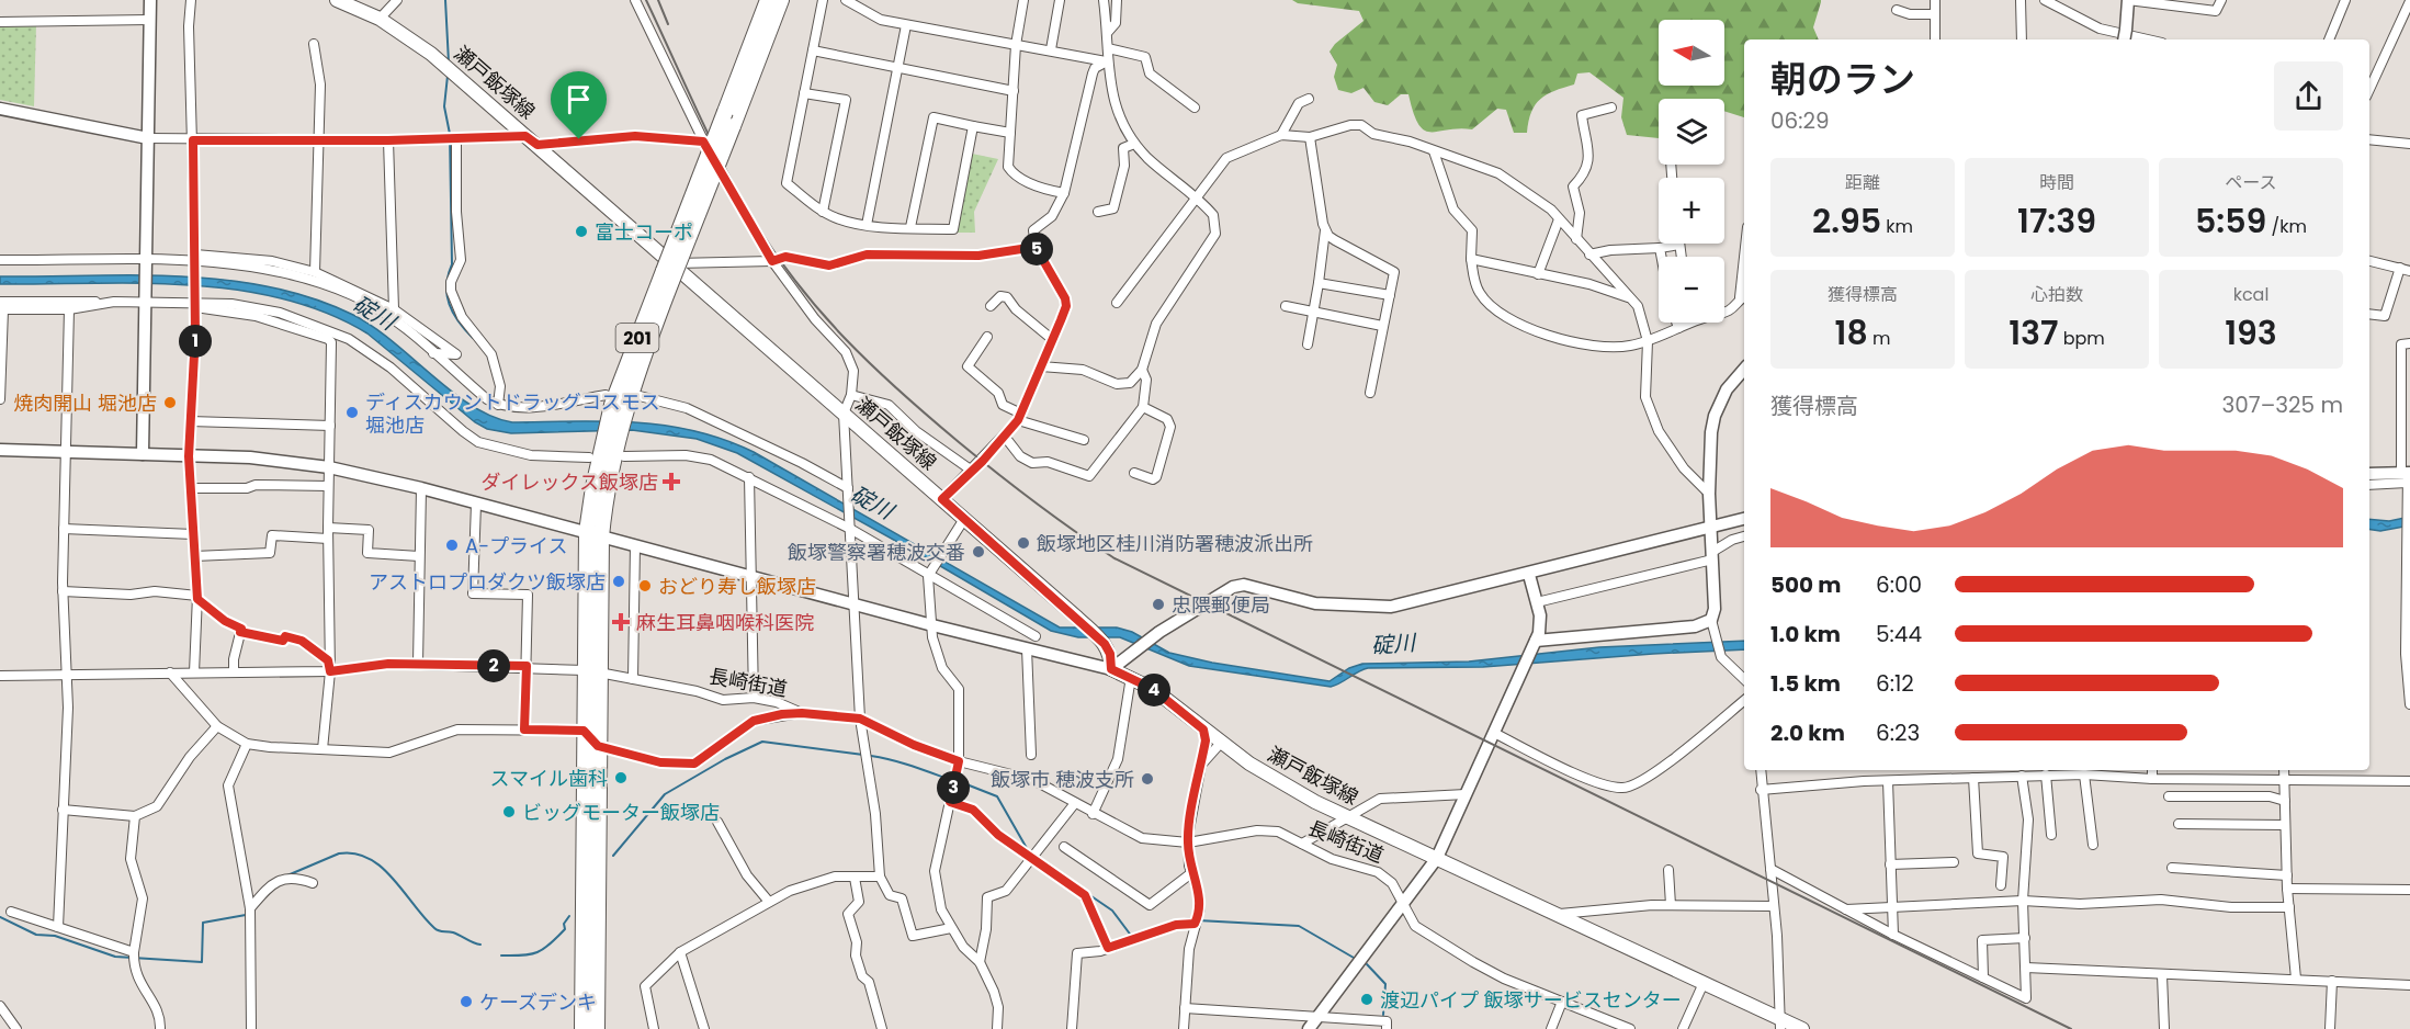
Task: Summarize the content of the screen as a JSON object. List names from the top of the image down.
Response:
{
  "streets": {
    "highway": ["201"],
    "main road": ["瀬戸飯塚線"],
    "street": ["長崎街道"]
  },
  "crossings": [
    ["瀬戸飯塚線", "201"],
    ["201", "長崎街道"]
  ],
  "water": ["碇川"],
  "places": {
    "other": [
      "富士コーポ",
      "焼肉開山 堀池店",
      "ディスカウントドラッグコスモス 堀池店",
      "飯塚地区桂川消防署穂波派出所",
      "A-プライス",
      "飯塚警察署穂波交番",
      "アストロプロダクツ飯塚店",
      "おどり寿し飯塚店",
      "忠隈郵便局",
      "スマイル歯科",
      "飯塚市 穂波支所",
      "ビッグモーター飯塚店",
      "渡辺パイプ 飯塚サービスセンター",
      "ケーズデンキ"
    ],
    "health": ["ダイレックス飯塚店", "麻生耳鼻咽喉科医院"]
  },
  "north": "left",
  "page": {
    "map_buttons": ["+", "−"],
    "heading": ["朝のラン", "06:29"],
    "stats": [
      ["距離", "2.95 km"],
      ["時間", "17:39"],
      ["ペース", "5:59 /km"],
      ["獲得標高", "18 m"],
      ["心拍数", "137 bpm"],
      ["kcal", "193"]
    ],
    "pins": [
      "5",
      "1",
      "2",
      "4",
      "3"
    ],
    "chart": ["獲得標高", "307–325 m"],
    "list": [
      {
        "name": "500 m",
        "note": "6:00"
      },
      {
        "name": "1.0 km",
        "note": "5:44"
      },
      {
        "name": "1.5 km",
        "note": "6:12"
      },
      {
        "name": "2.0 km",
        "note": "6:23"
      }
    ]
  }
}
